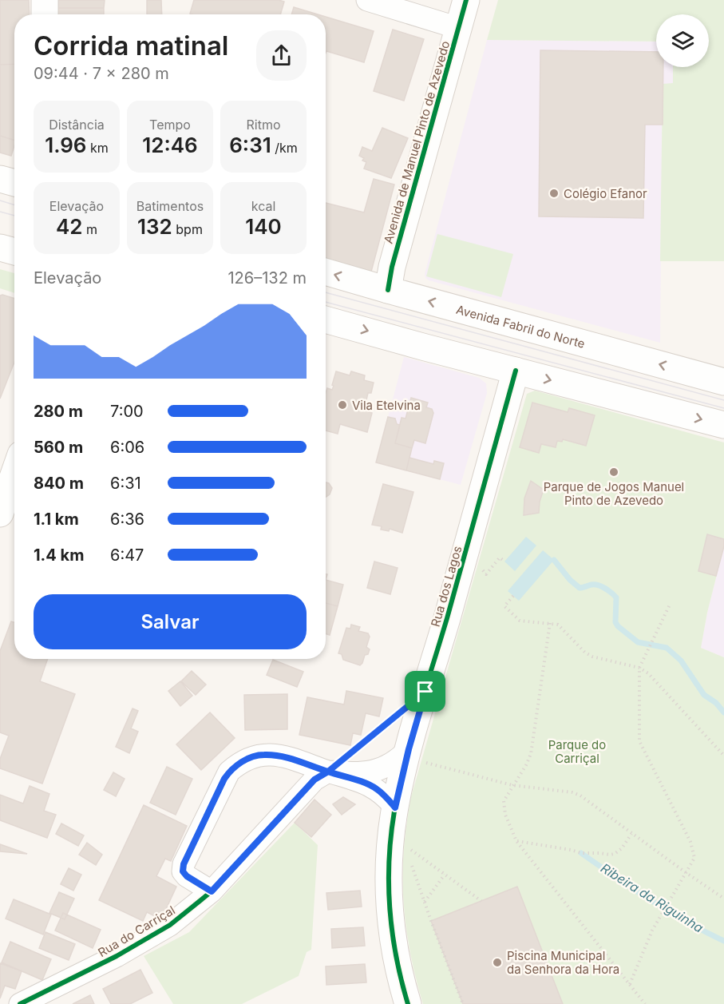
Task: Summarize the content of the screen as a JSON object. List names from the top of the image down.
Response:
{
  "streets": {
    "street": [
      "Avenida de Manuel Pinto de Azevedo",
      "Avenida Fabril do Norte",
      "Rua dos Lagos",
      "Rua do Carriçal"
    ]
  },
  "crossings": [
    ["Avenida de Manuel Pinto de Azevedo", "Avenida Fabril do Norte"]
  ],
  "water": ["Ribeira da Riguinha"],
  "parks": ["Parque do Carriçal"],
  "places": [
    "Colégio Efanor",
    "Vila Etelvina",
    "Parque de Jogos Manuel Pinto de Azevedo",
    "Piscina Municipal da Senhora da Hora"
  ],
  "page": {
    "heading": ["Corrida matinal", "09:44 · 7 × 280 m"],
    "stats": [
      ["Distância", "1.96 km"],
      ["Tempo", "12:46"],
      ["Ritmo", "6:31 /km"],
      ["Elevação", "42 m"],
      ["Batimentos", "132 bpm"],
      ["kcal", "140"]
    ],
    "chart": ["Elevação", "126–132 m"],
    "list": [
      {
        "name": "280 m",
        "note": "7:00"
      },
      {
        "name": "560 m",
        "note": "6:06"
      },
      {
        "name": "840 m",
        "note": "6:31"
      },
      {
        "name": "1.1 km",
        "note": "6:36"
      },
      {
        "name": "1.4 km",
        "note": "6:47"
      }
    ],
    "buttons": "Salvar"
  }
}
